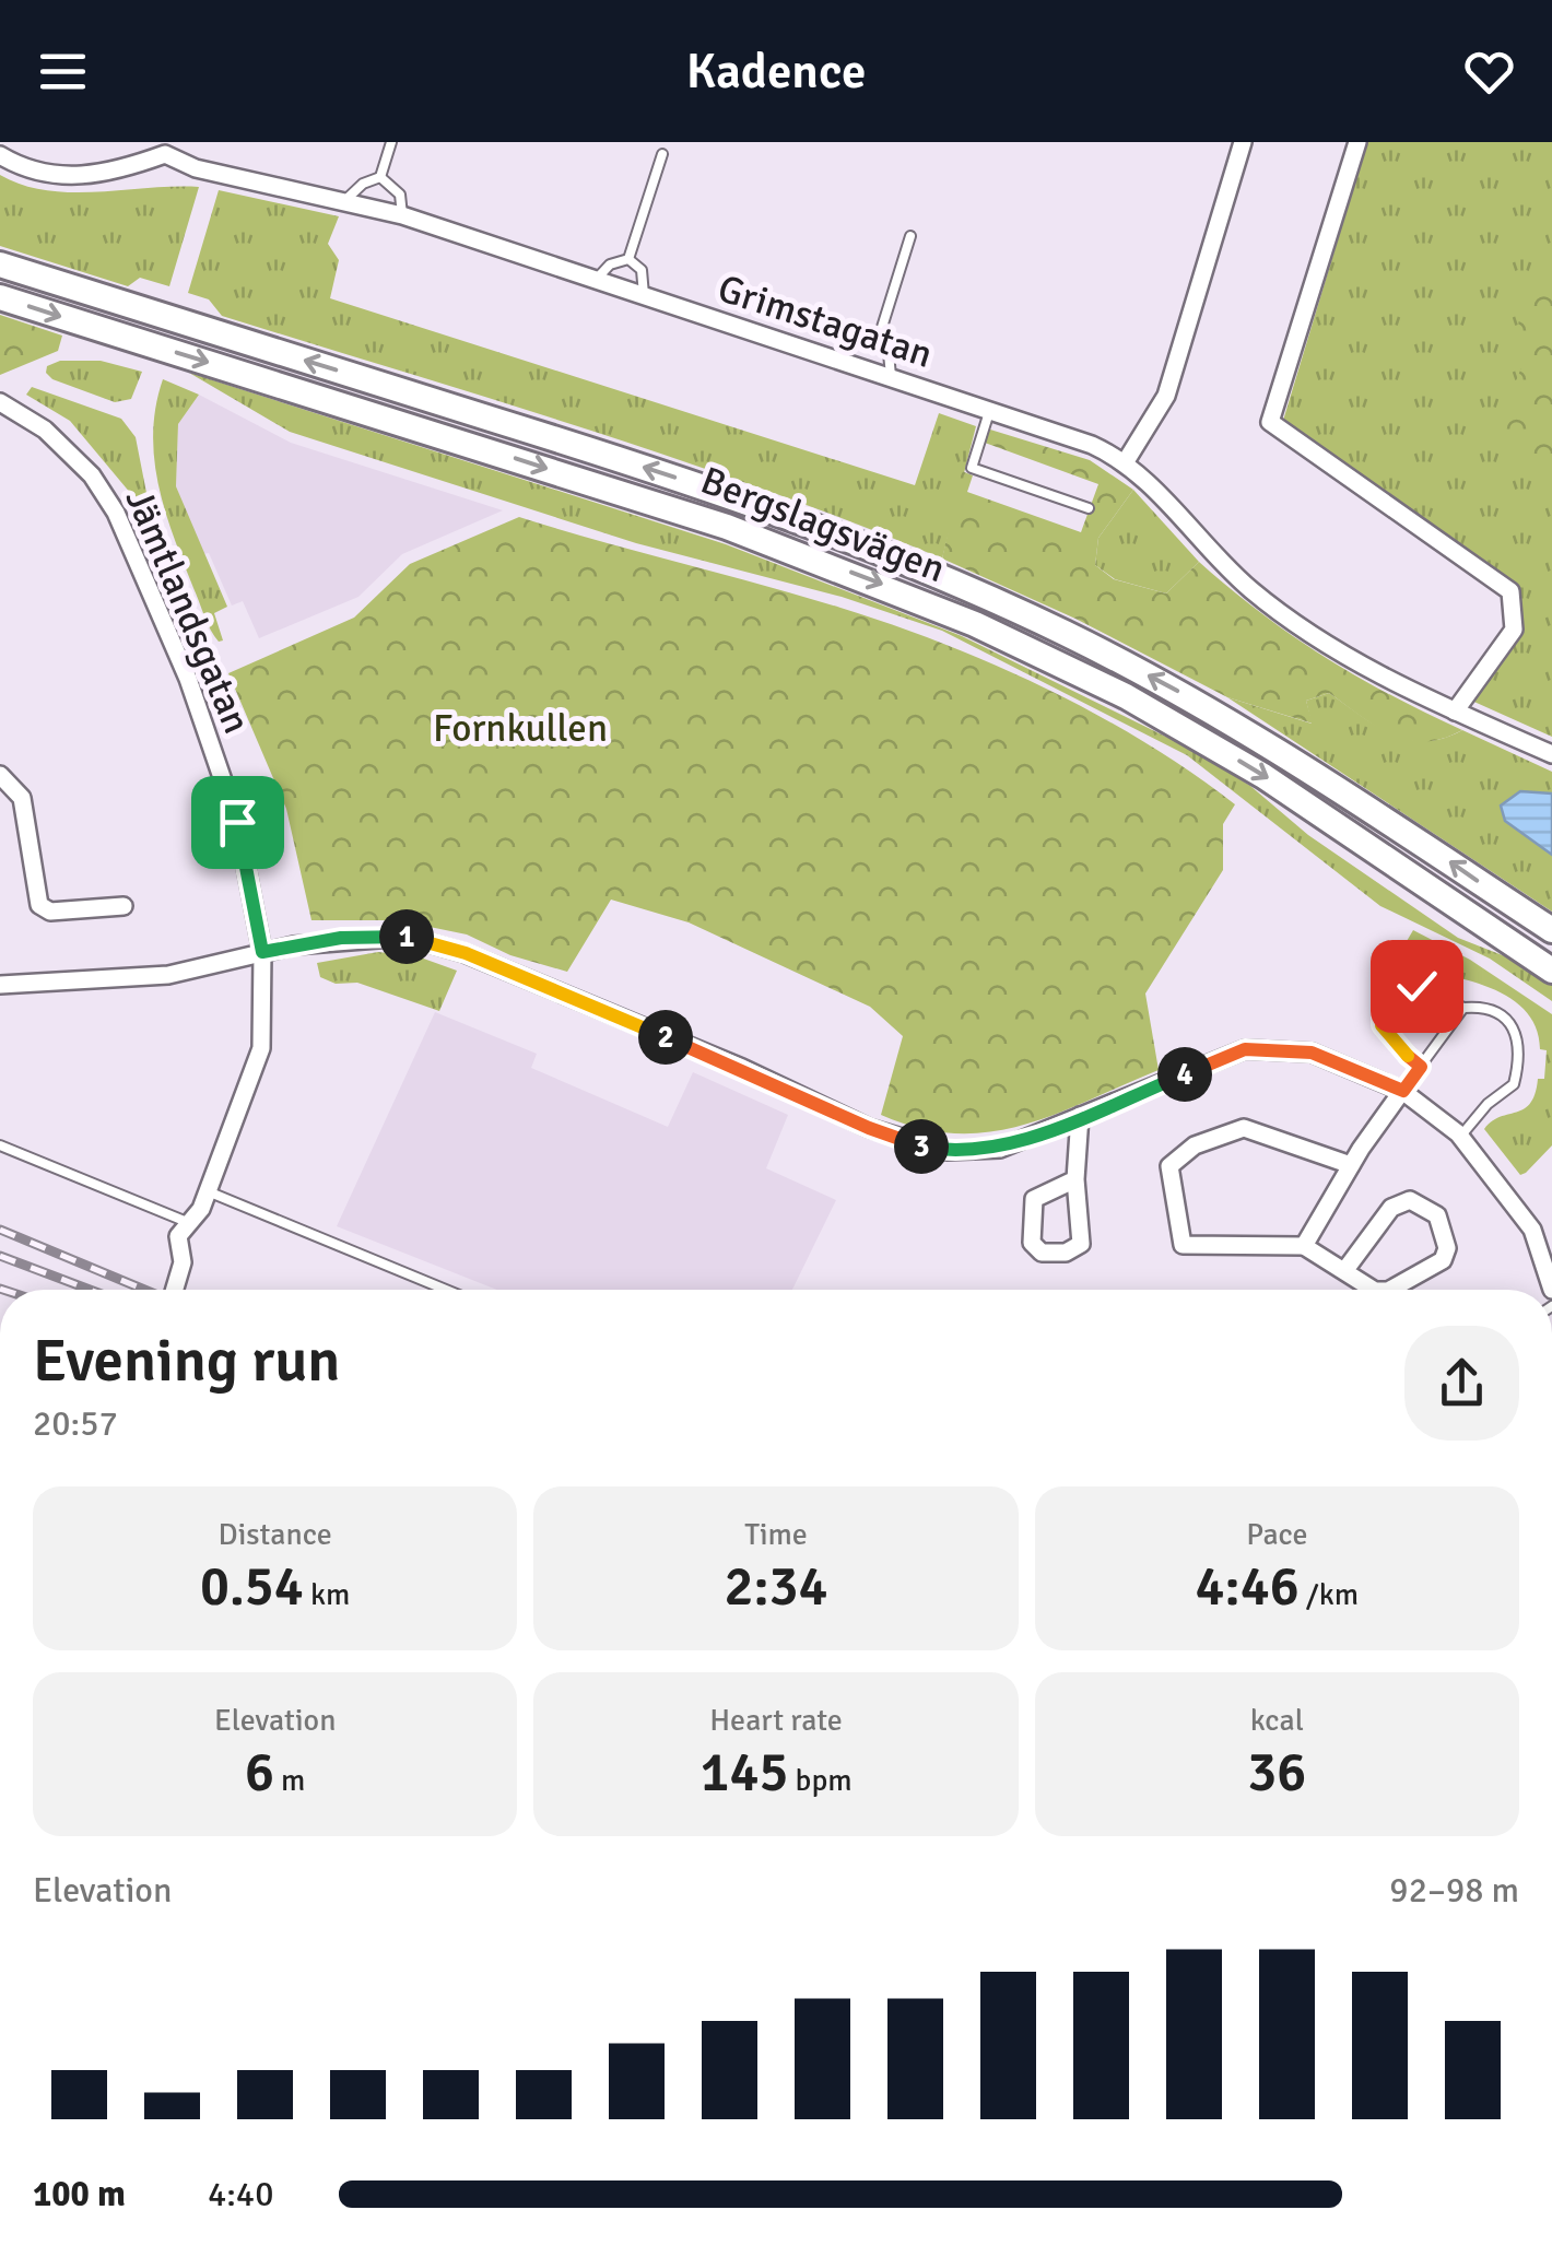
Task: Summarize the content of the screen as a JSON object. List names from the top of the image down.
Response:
{
  "streets": {
    "main road": ["Bergslagsvägen"],
    "street": ["Grimstagatan", "Jämtlandsgatan"]
  },
  "parks": ["Fornkullen"],
  "page": {
    "header": "Kadence",
    "pins": [
      "1",
      "2",
      "4",
      "3"
    ],
    "heading": ["Evening run", "20:57"],
    "stats": [
      ["Distance", "0.54 km"],
      ["Time", "2:34"],
      ["Pace", "4:46 /km"],
      ["Elevation", "6 m"],
      ["Heart rate", "145 bpm"],
      ["kcal", "36"]
    ],
    "chart": ["Elevation", "92–98 m"],
    "list": [
      {
        "name": "100 m",
        "note": "4:40"
      }
    ]
  }
}
